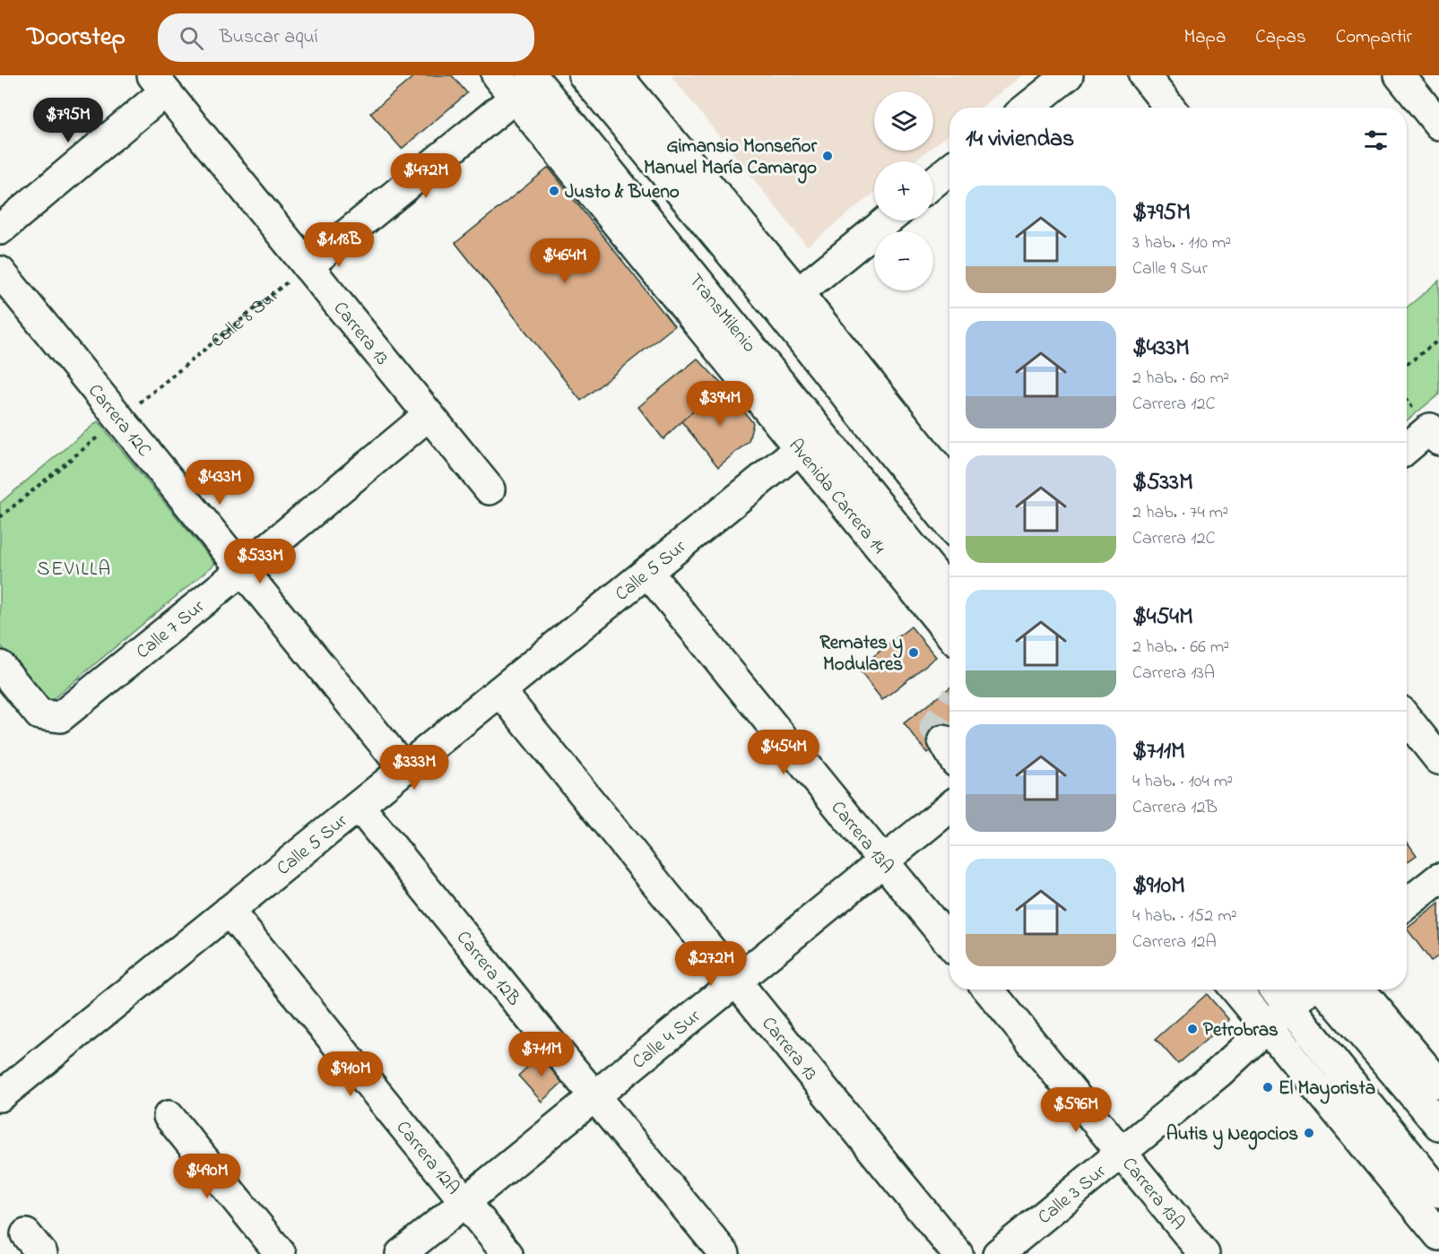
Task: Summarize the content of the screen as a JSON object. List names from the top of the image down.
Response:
{
  "streets": {
    "street": [
      "TransMilenio",
      "Carrera 13",
      "Carrera 12C",
      "Avenida Carrera 14",
      "Calle 5 Sur",
      "Calle 7 Sur",
      "Carrera 13A",
      "Carrera 12B",
      "Calle 4 Sur",
      "Carrera 12A",
      "Calle 3 Sur"
    ],
    "path": ["Calle 8 Sur"]
  },
  "crossings": [
    ["TransMilenio", "Avenida Carrera 14"],
    ["Calle 8 Sur", "Carrera 13"],
    ["Calle 8 Sur", "Carrera 12C"],
    ["Carrera 13", "Calle 5 Sur"],
    ["Carrera 13", "Calle 7 Sur"],
    ["Carrera 13", "Calle 4 Sur"],
    ["Carrera 12C", "Calle 5 Sur"],
    ["Carrera 12C", "Calle 7 Sur"],
    ["Avenida Carrera 14", "Calle 5 Sur"],
    ["Calle 5 Sur", "Carrera 13A"],
    ["Calle 5 Sur", "Carrera 12B"],
    ["Calle 5 Sur", "Carrera 12A"],
    ["Carrera 13A", "Calle 4 Sur"],
    ["Carrera 13A", "Calle 3 Sur"],
    ["Carrera 12B", "Calle 4 Sur"],
    ["Calle 4 Sur", "Carrera 12A"]
  ],
  "districts": ["SEVILLA"],
  "places": [
    "Gimansio Monseñor Manuel María Camargo",
    "Justo & Bueno",
    "Remates y Modulares",
    "Petrobras",
    "El Mayorista",
    "Autis y Negocios"
  ],
  "page": {
    "header": "Doorstep",
    "search": "Buscar aquí",
    "nav": ["Mapa", "Capas", "Compartir"],
    "map_buttons": ["+", "−"],
    "price": [
      "$795M",
      "$472M",
      "$1.18B",
      "$464M",
      "$394M",
      "$433M",
      "$533M",
      "$454M",
      "$333M",
      "$272M",
      "$711M",
      "$910M",
      "$596M",
      "$490M"
    ],
    "heading": "14 viviendas",
    "list": [
      {
        "name": "$795M",
        "note": "3 hab. · 110 m² · Calle 9 Sur"
      },
      {
        "name": "$433M",
        "note": "2 hab. · 60 m² · Carrera 12C"
      },
      {
        "name": "$533M",
        "note": "2 hab. · 74 m² · Carrera 12C"
      },
      {
        "name": "$454M",
        "note": "2 hab. · 66 m² · Carrera 13A"
      },
      {
        "name": "$711M",
        "note": "4 hab. · 104 m² · Carrera 12B"
      },
      {
        "name": "$910M",
        "note": "4 hab. · 152 m² · Carrera 12A"
      }
    ]
  }
}
